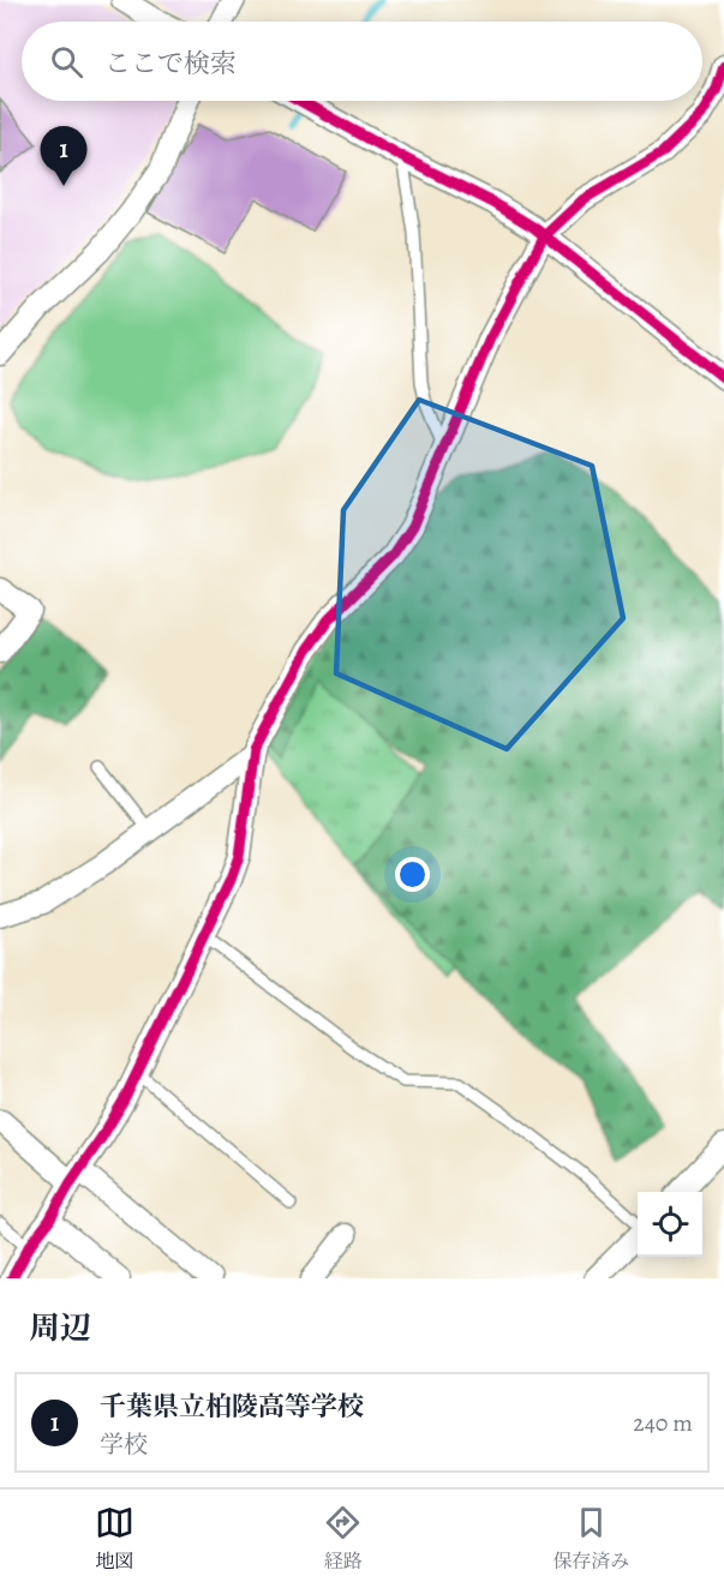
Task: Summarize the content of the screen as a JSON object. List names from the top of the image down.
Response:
{
  "page": {
    "search": "ここで検索",
    "pins": "1",
    "heading": "周辺",
    "list": [
      {
        "mark": "1",
        "name": "千葉県立柏陵高等学校",
        "note": "学校",
        "value": "240 m"
      }
    ],
    "nav": ["地図", "経路", "保存済み"]
  }
}
